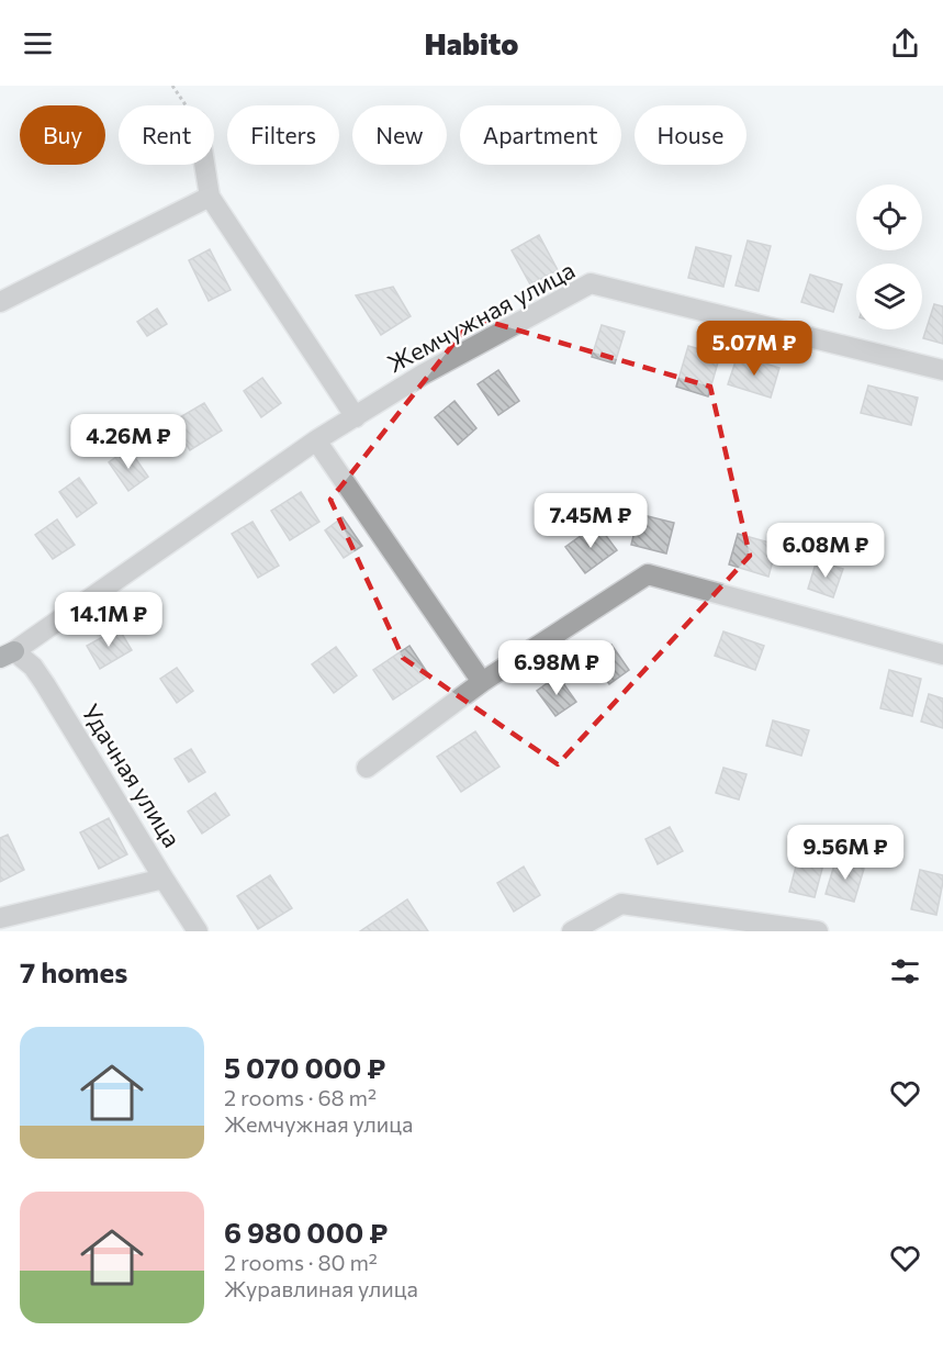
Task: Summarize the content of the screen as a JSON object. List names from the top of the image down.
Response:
{
  "streets": {
    "street": ["Жемчужная улица", "Удачная улица"]
  },
  "crossings": [
    ["Жемчужная улица", "Удачная улица"]
  ],
  "page": {
    "header": "Habito",
    "chip": [
      "Buy",
      "Rent",
      "Filters",
      "New",
      "Apartment",
      "House"
    ],
    "price": [
      "5.07M ₽",
      "4.26M ₽",
      "7.45M ₽",
      "6.08M ₽",
      "14.1M ₽",
      "6.98M ₽",
      "9.56M ₽"
    ],
    "heading": "7 homes",
    "list": [
      {
        "name": "5 070 000 ₽",
        "note": "2 rooms · 68 m² · Жемчужная улица"
      },
      {
        "name": "6 980 000 ₽",
        "note": "2 rooms · 80 m² · Журавлиная улица"
      }
    ]
  }
}
